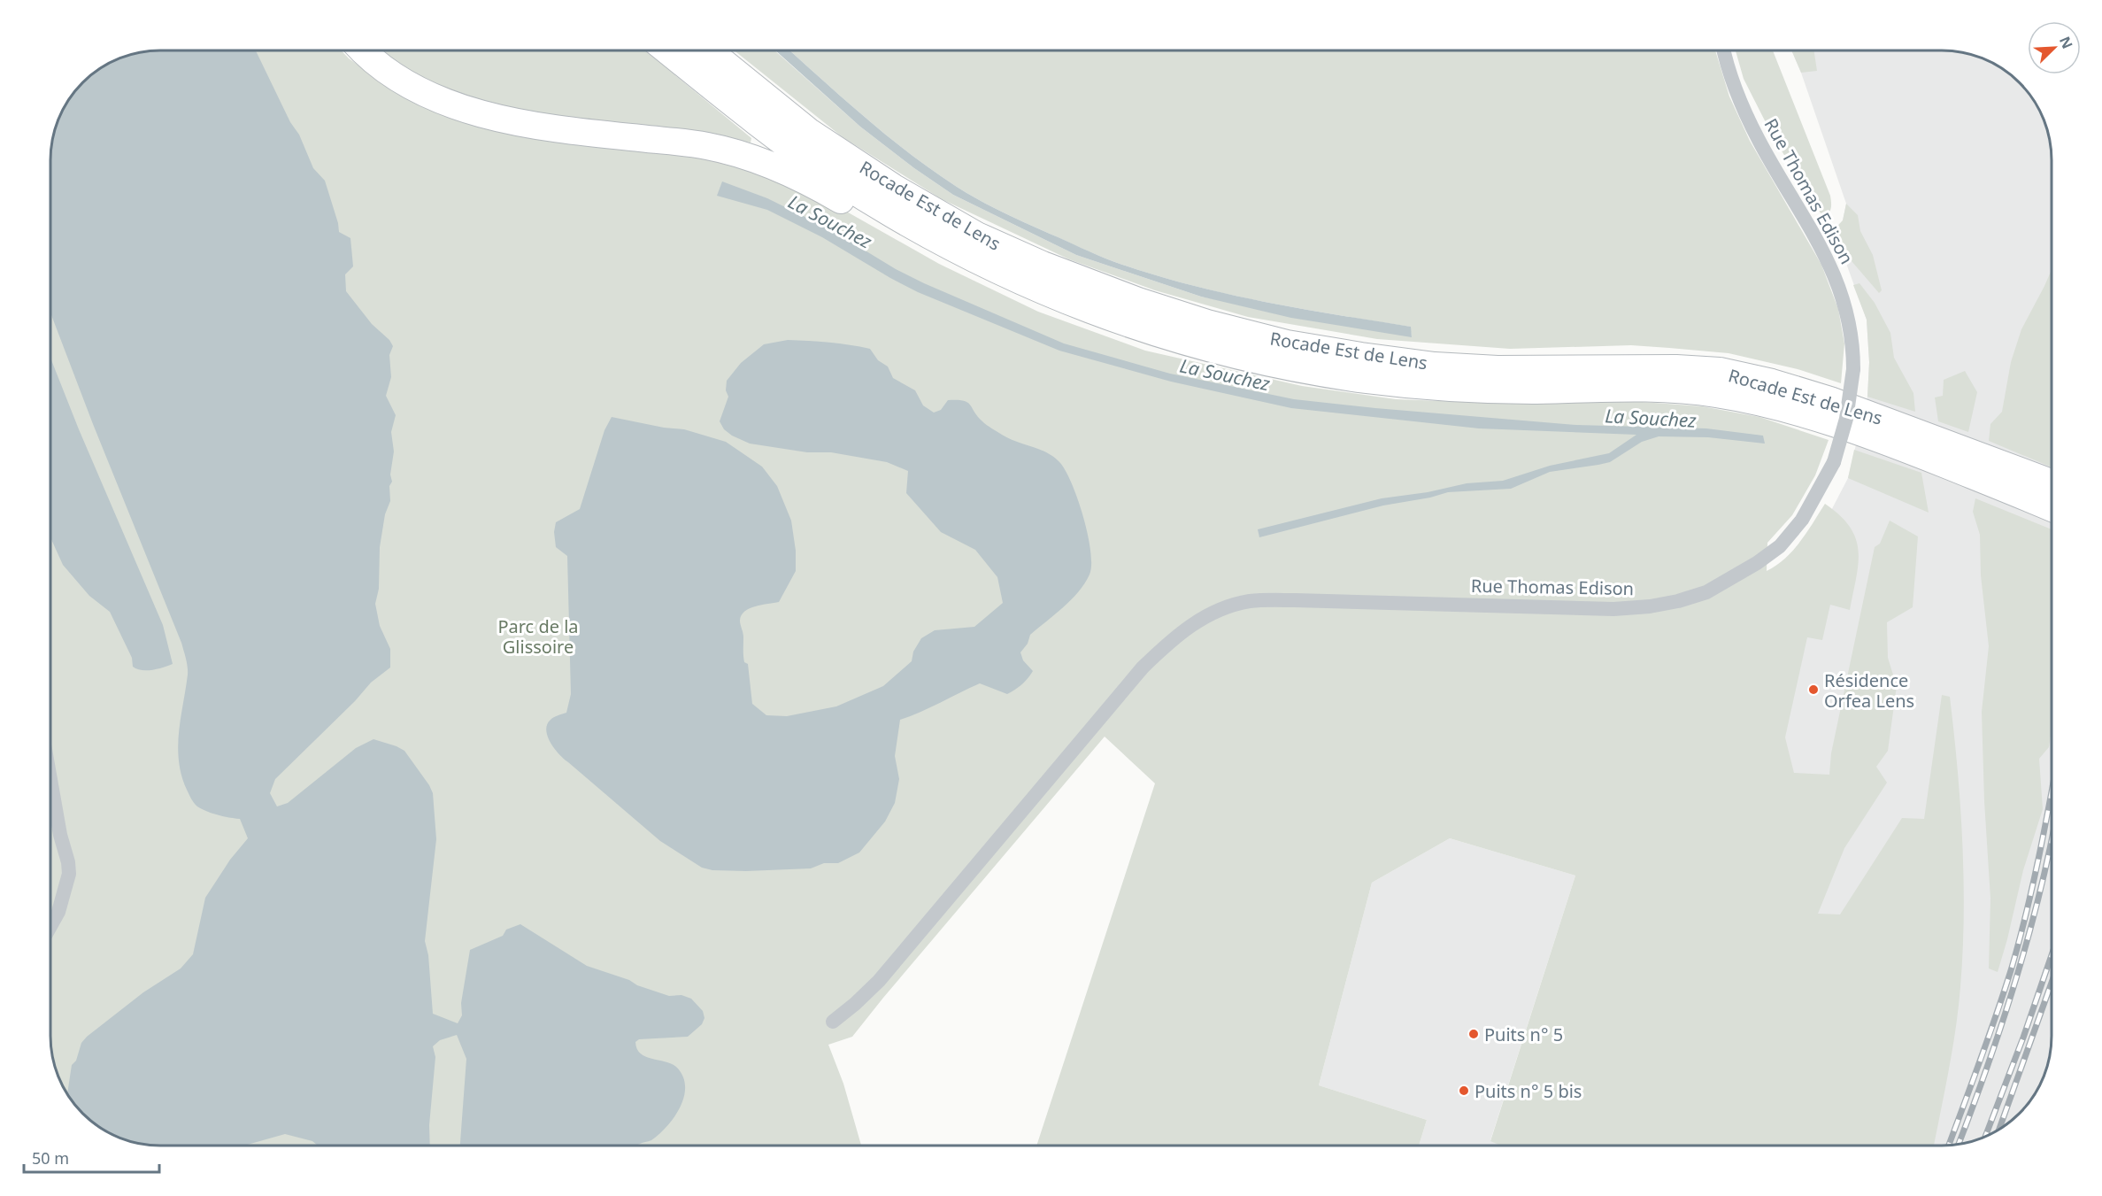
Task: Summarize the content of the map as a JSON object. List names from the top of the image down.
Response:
{
  "streets": {
    "highway": ["Rocade Est de Lens"],
    "street": ["Rue Thomas Edison"]
  },
  "water": ["La Souchez"],
  "parks": ["Parc de la Glissoire"],
  "places": ["Résidence Orfea Lens", "Puits n° 5", "Puits n° 5 bis"],
  "scale_bar": "50 m",
  "north": "top right"
}
